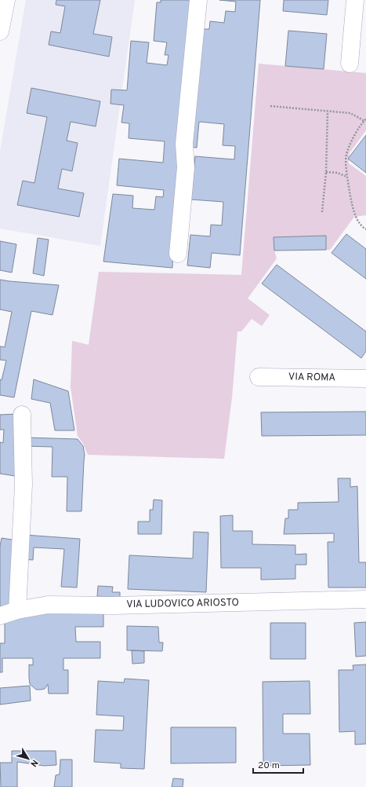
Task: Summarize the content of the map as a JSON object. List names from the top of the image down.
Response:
{
  "streets": {
    "street": ["VIA ROMA", "VIA LUDOVICO ARIOSTO"]
  },
  "scale_bar": "20 m",
  "north": "bottom right"
}
